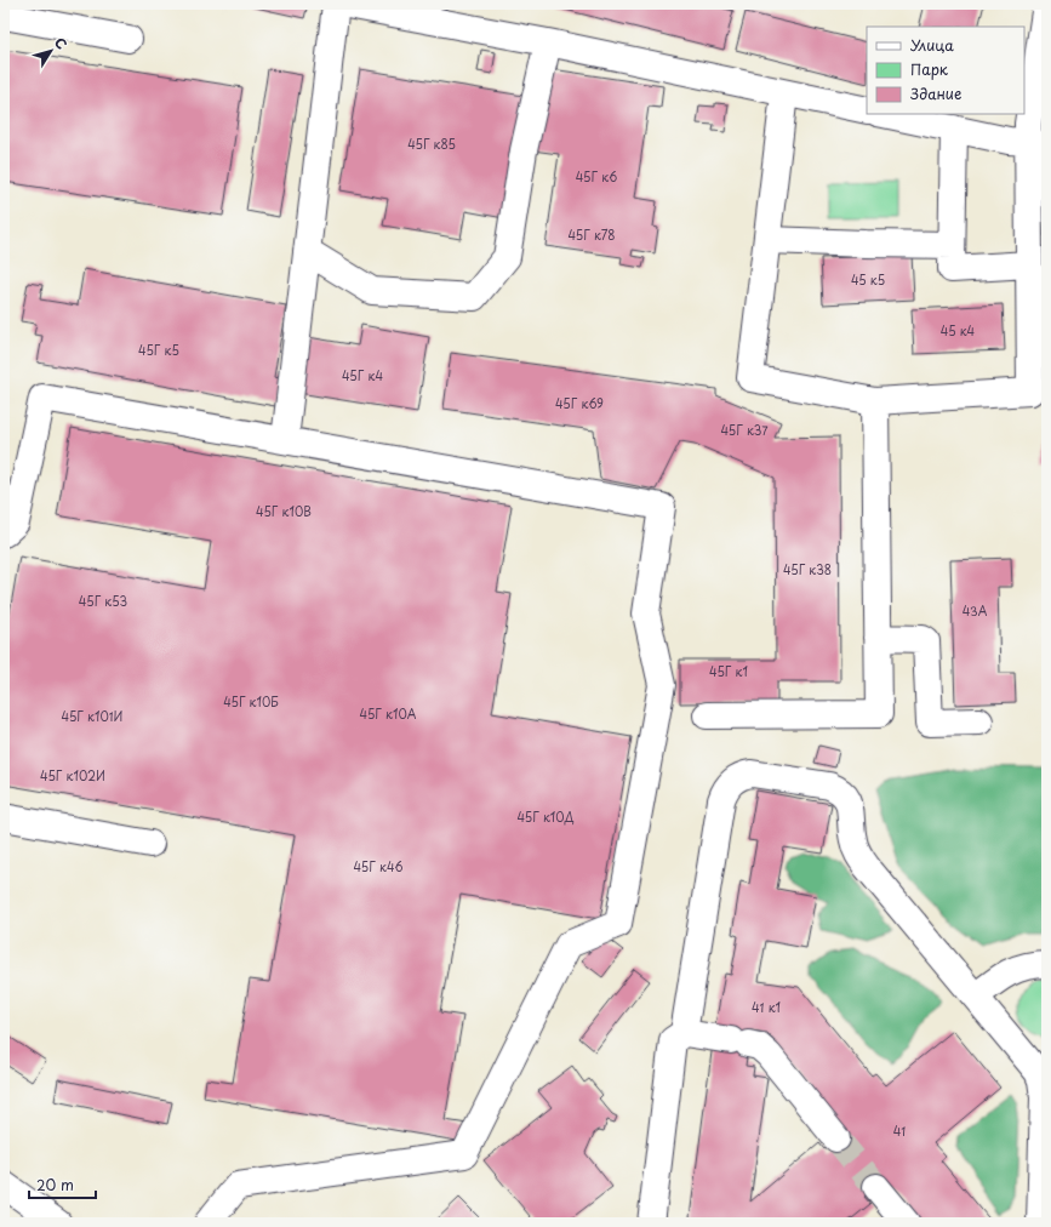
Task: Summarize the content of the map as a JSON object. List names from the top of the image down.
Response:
{
  "house_numbers": [
    "45Г к85",
    "45Г к6",
    "45Г к78",
    "45 к5",
    "45 к4",
    "45Г к5",
    "45Г к4",
    "45Г к69",
    "45Г к37",
    "45Г к10В",
    "45Г к38",
    "45Г к53",
    "43А",
    "45Г к1",
    "45Г к10Б",
    "45Г к10А",
    "45Г к101И",
    "45Г к102И",
    "45Г к10Д",
    "45Г к46",
    "41 к1",
    "41"
  ],
  "legend": ["Улица", "Парк", "Здание"],
  "scale_bar": "20 m",
  "north": "top right"
}
